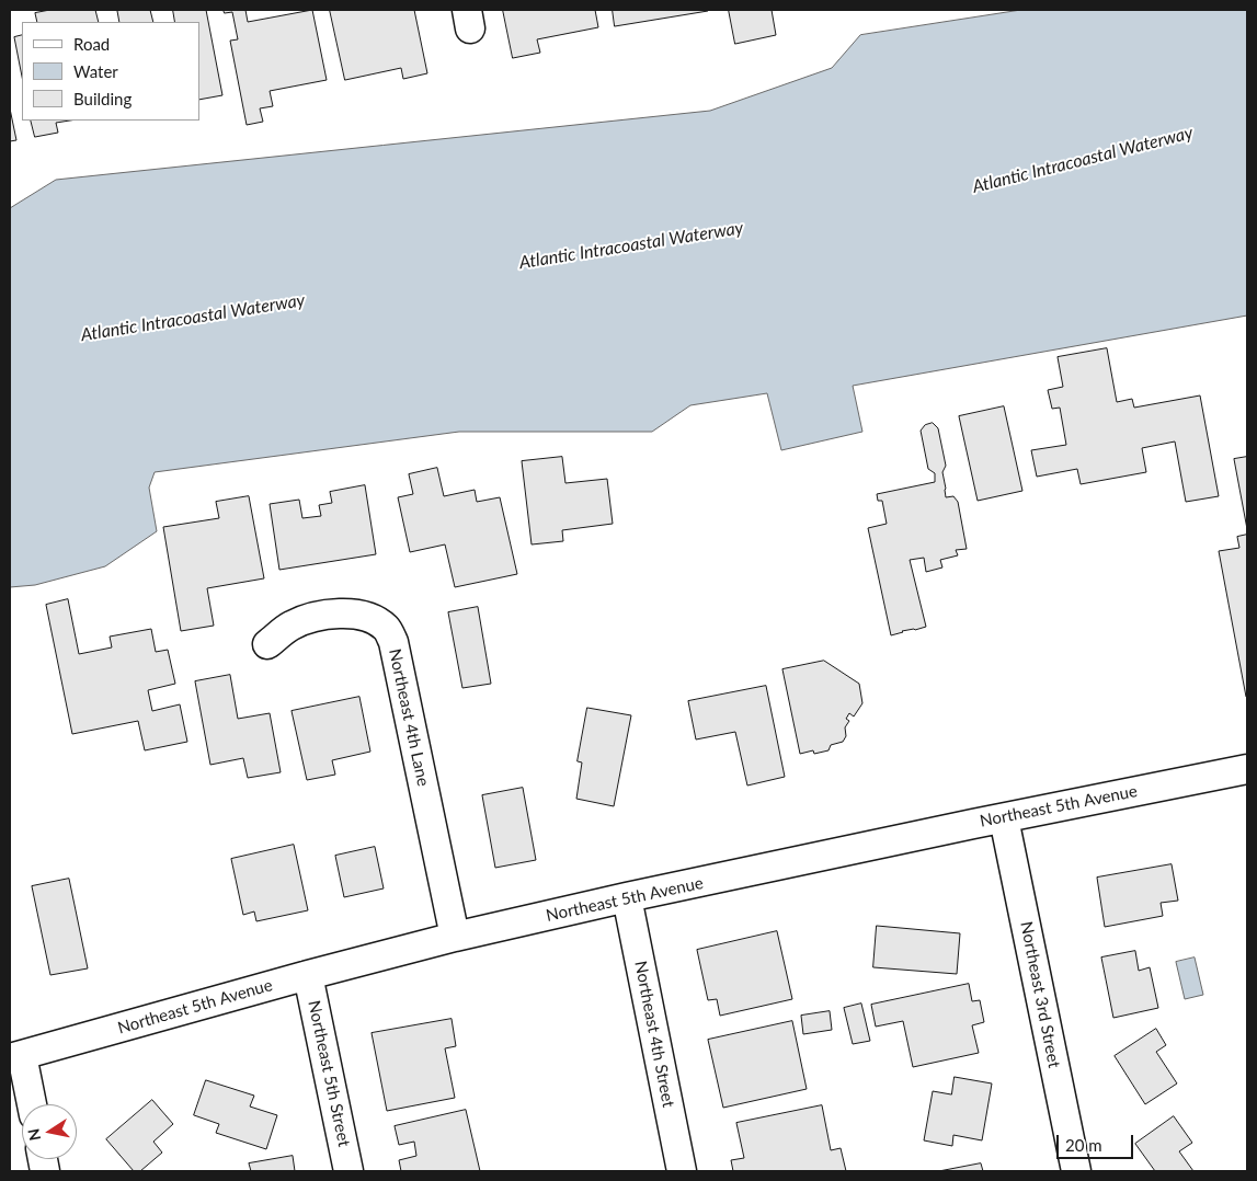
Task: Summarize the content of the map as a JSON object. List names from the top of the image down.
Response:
{
  "streets": {
    "street": [
      "Northeast 4th Lane",
      "Northeast 5th Avenue",
      "Northeast 3rd Street",
      "Northeast 4th Street",
      "Northeast 5th Street"
    ]
  },
  "crossings": [
    ["Northeast 4th Lane", "Northeast 5th Avenue"],
    ["Northeast 5th Avenue", "Northeast 3rd Street"],
    ["Northeast 5th Avenue", "Northeast 4th Street"],
    ["Northeast 5th Avenue", "Northeast 5th Street"]
  ],
  "water": ["Atlantic Intracoastal Waterway"],
  "legend": ["Road", "Water", "Building"],
  "scale_bar": "20 m",
  "north": "left"
}
